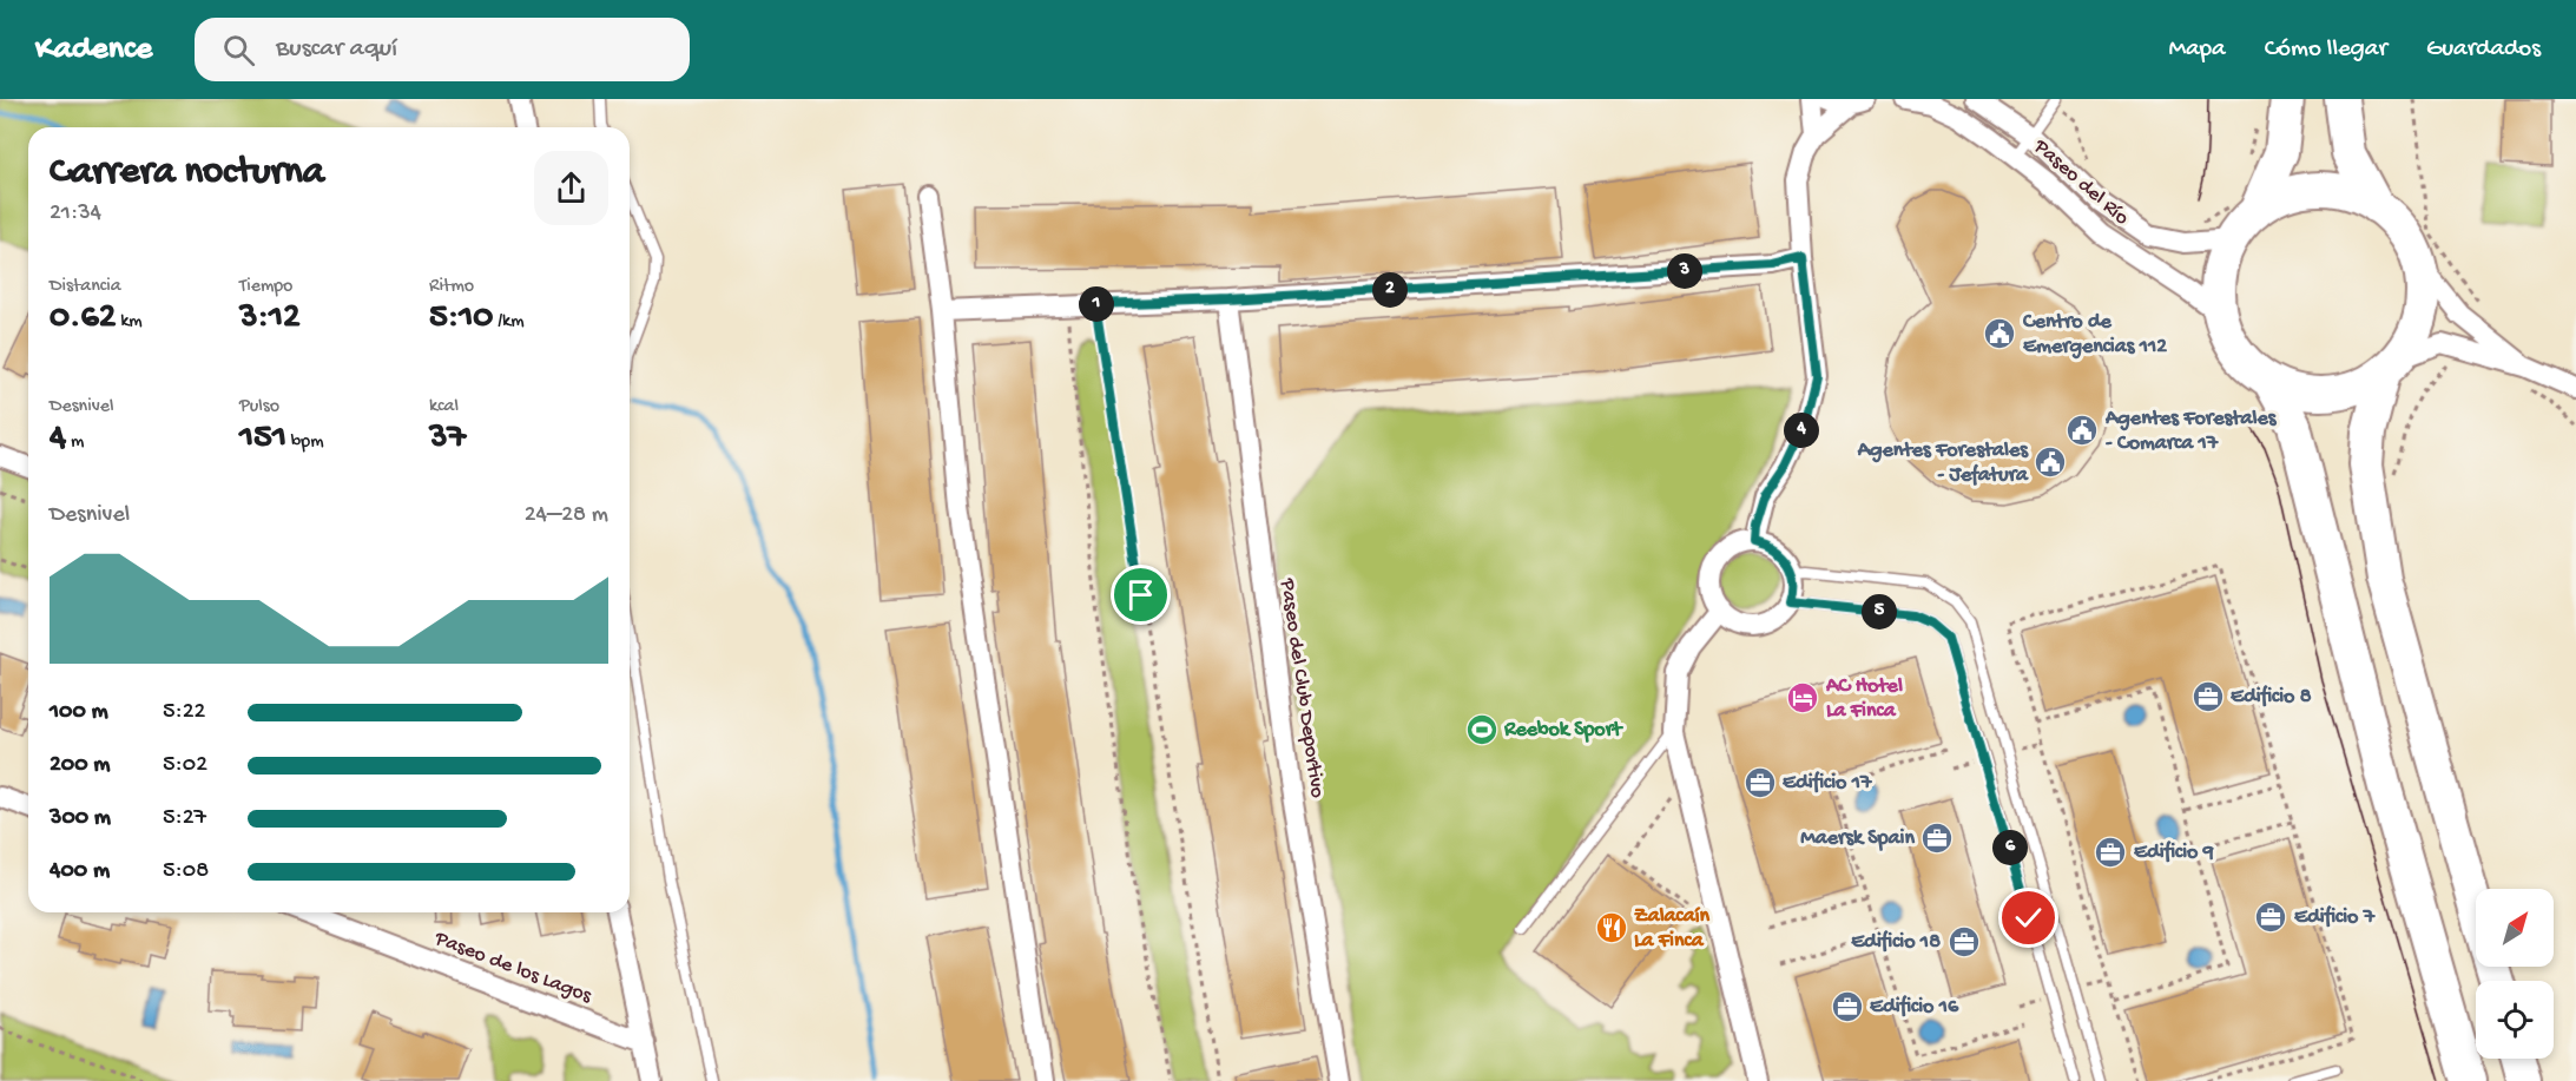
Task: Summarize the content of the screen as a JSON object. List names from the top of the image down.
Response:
{
  "streets": {
    "street": ["Paseo del Río", "Paseo del Club Deportivo", "Paseo de los Lagos"]
  },
  "places": {
    "public building": ["Centro de Emergencias 112", "Agentes Forestales - Comarca 17", "Agentes Forestales - Jefatura"],
    "office": [
      "Edificio 8",
      "Edificio 17",
      "Maersk Spain",
      "Edificio 9",
      "Edificio 7",
      "Edificio 18",
      "Edificio 16"
    ],
    "hotel": ["AC Hotel La Finca"],
    "sports": ["Reebok Sport"],
    "restaurant": ["Zalacaín La Finca"]
  },
  "north": "top right",
  "page": {
    "header": "Kadence",
    "search": "Buscar aquí",
    "nav": ["Mapa", "Cómo llegar", "Guardados"],
    "heading": ["Carrera nocturna", "21:34"],
    "stats": [
      ["Distancia", "0.62 km"],
      ["Tiempo", "3:12"],
      ["Ritmo", "5:10 /km"],
      ["Desnivel", "4 m"],
      ["Pulso", "151 bpm"],
      ["kcal", "37"]
    ],
    "pins": [
      "3",
      "2",
      "1",
      "4",
      "5",
      "6"
    ],
    "chart": ["Desnivel", "24–28 m"],
    "list": [
      {
        "name": "100 m",
        "note": "5:22"
      },
      {
        "name": "200 m",
        "note": "5:02"
      },
      {
        "name": "300 m",
        "note": "5:27"
      },
      {
        "name": "400 m",
        "note": "5:08"
      }
    ]
  }
}
